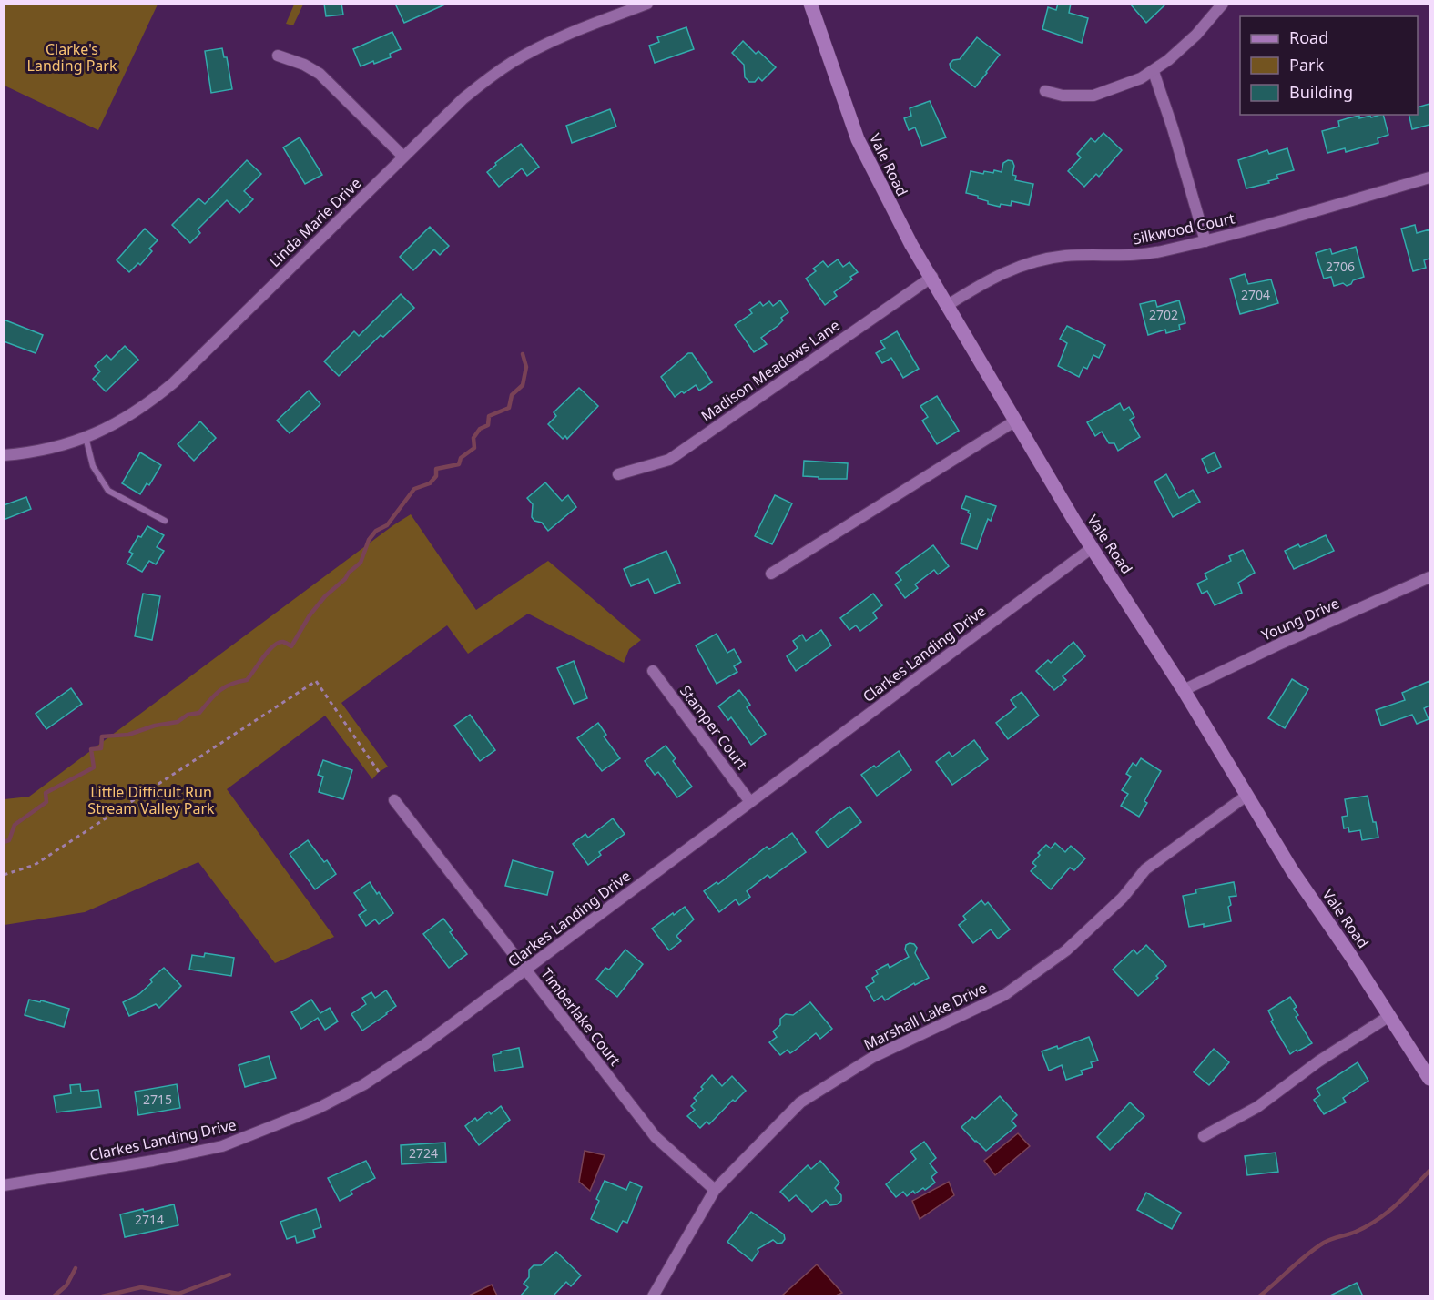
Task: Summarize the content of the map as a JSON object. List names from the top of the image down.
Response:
{
  "streets": {
    "main road": ["Vale Road"],
    "street": [
      "Linda Marie Drive",
      "Silkwood Court",
      "Madison Meadows Lane",
      "Young Drive",
      "Clarkes Landing Drive",
      "Stamper Court",
      "Marshall Lake Drive",
      "Timberlake Court"
    ]
  },
  "crossings": [
    ["Vale Road", "Silkwood Court"],
    ["Vale Road", "Madison Meadows Lane"],
    ["Vale Road", "Young Drive"],
    ["Vale Road", "Clarkes Landing Drive"],
    ["Vale Road", "Marshall Lake Drive"],
    ["Clarkes Landing Drive", "Stamper Court"],
    ["Clarkes Landing Drive", "Timberlake Court"],
    ["Marshall Lake Drive", "Timberlake Court"]
  ],
  "parks": ["Clarke's Landing Park", "Little Difficult Run Stream Valley Park"],
  "house_numbers": [
    "2706",
    "2704",
    "2702",
    "2715",
    "2724",
    "2714"
  ],
  "legend": ["Road", "Park", "Building"]
}
